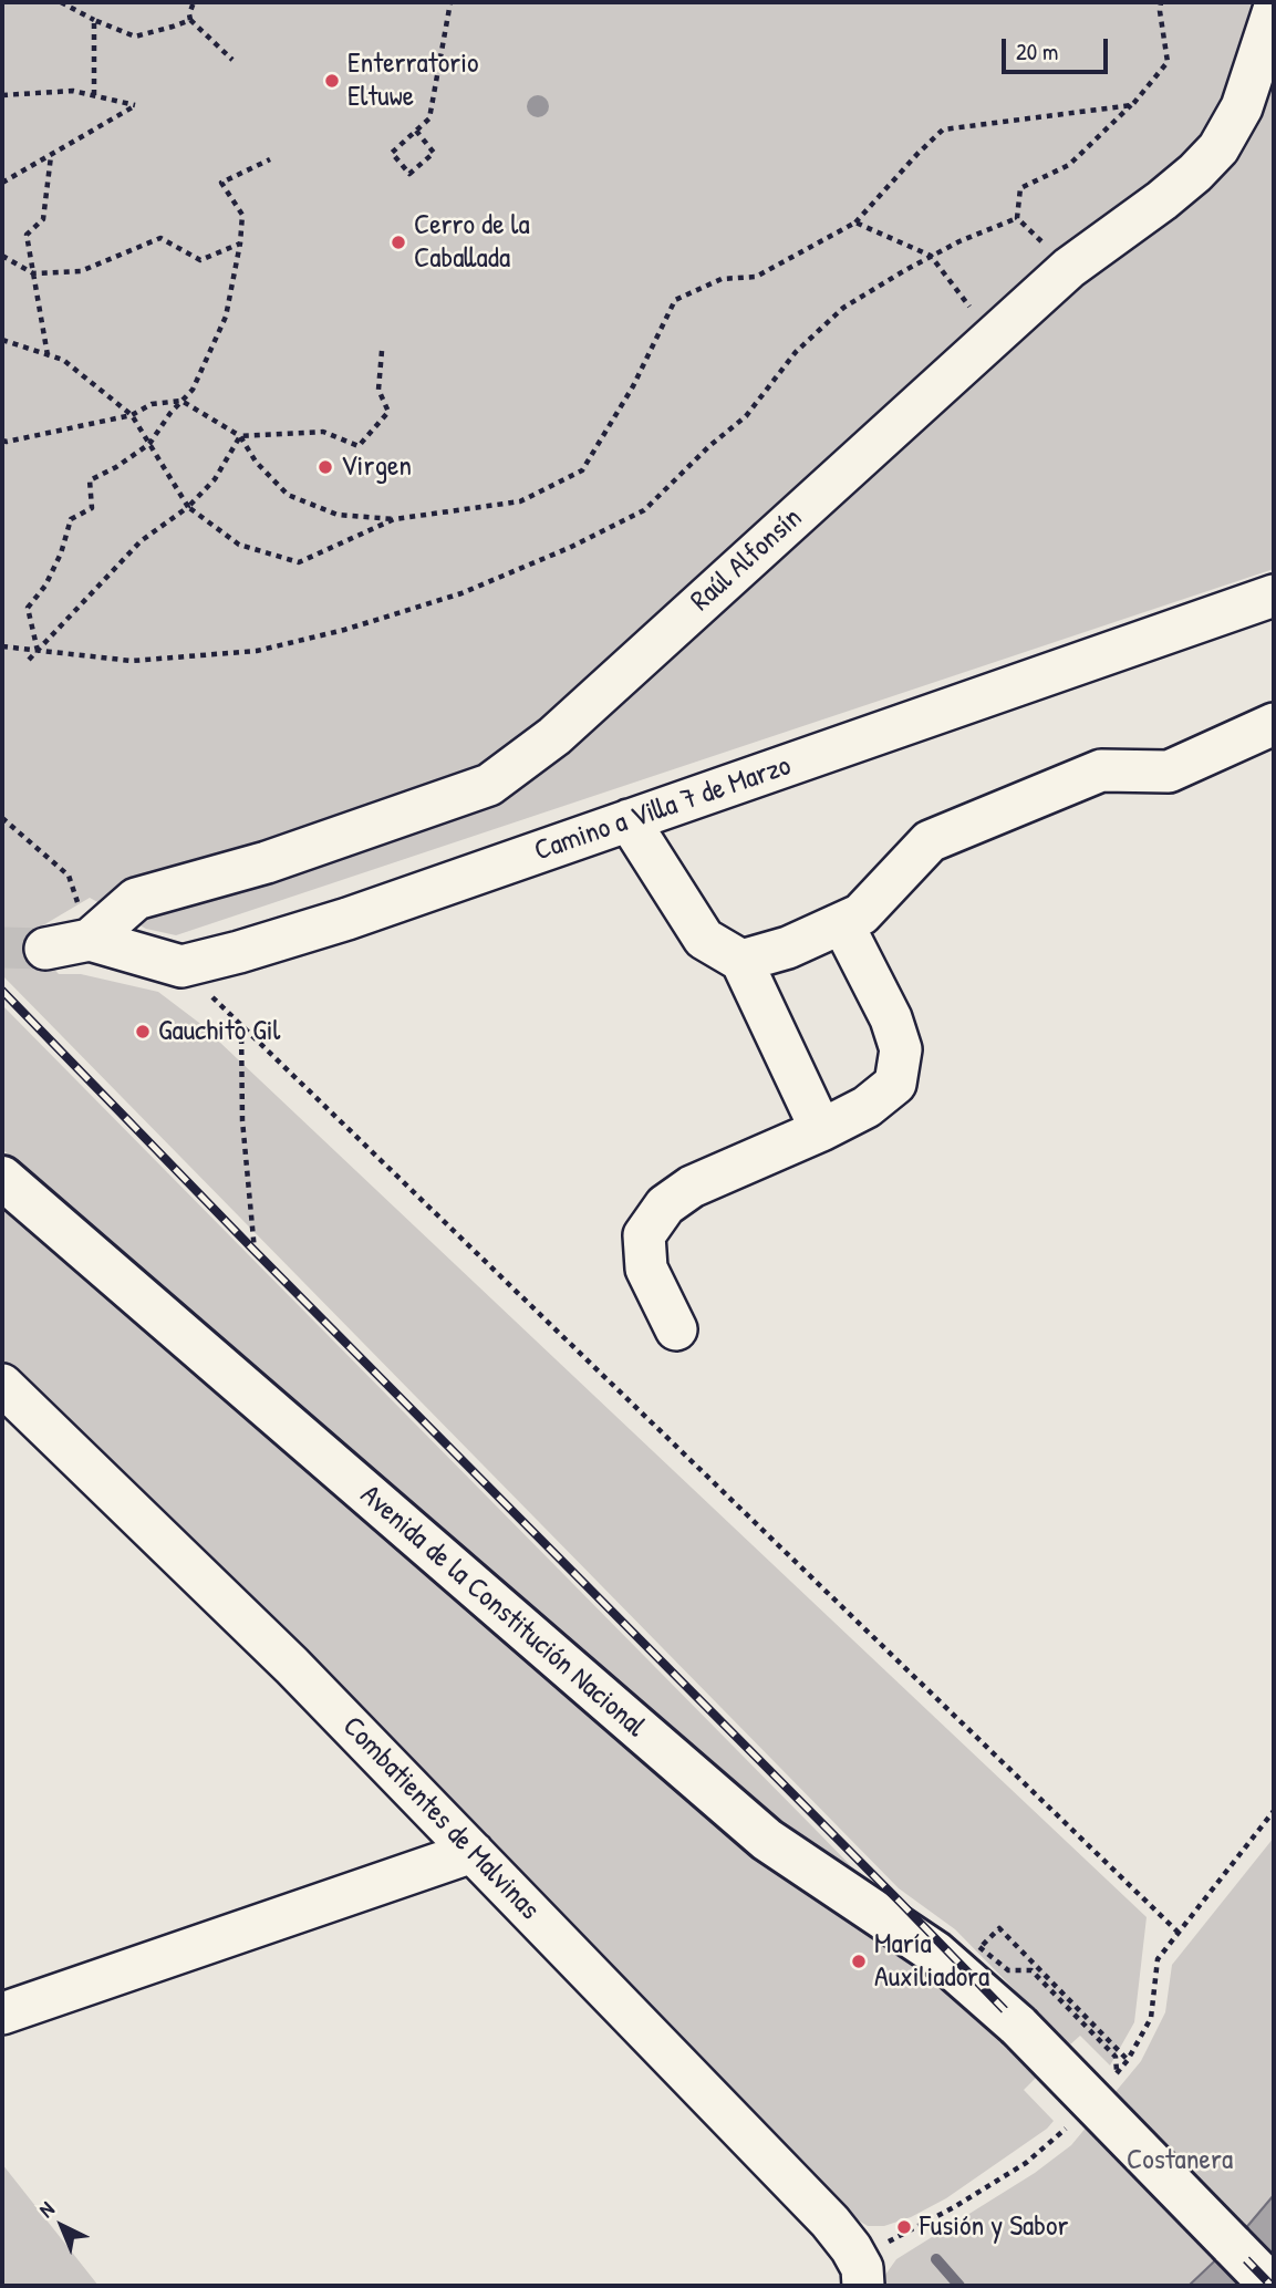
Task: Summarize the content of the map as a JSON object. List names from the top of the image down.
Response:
{
  "streets": {
    "main road": ["Avenida de la Constitución Nacional"],
    "street": ["Raúl Alfonsín", "Camino a Villa 7 de Marzo", "Combatientes de Malvinas"]
  },
  "parks": ["Costanera"],
  "places": [
    "Enterratorio Eltuwe",
    "Cerro de la Caballada",
    "Virgen",
    "Gauchito Gil",
    "María Auxiliadora",
    "Fusión y Sabor"
  ],
  "scale_bar": "20 m",
  "north": "top left"
}
